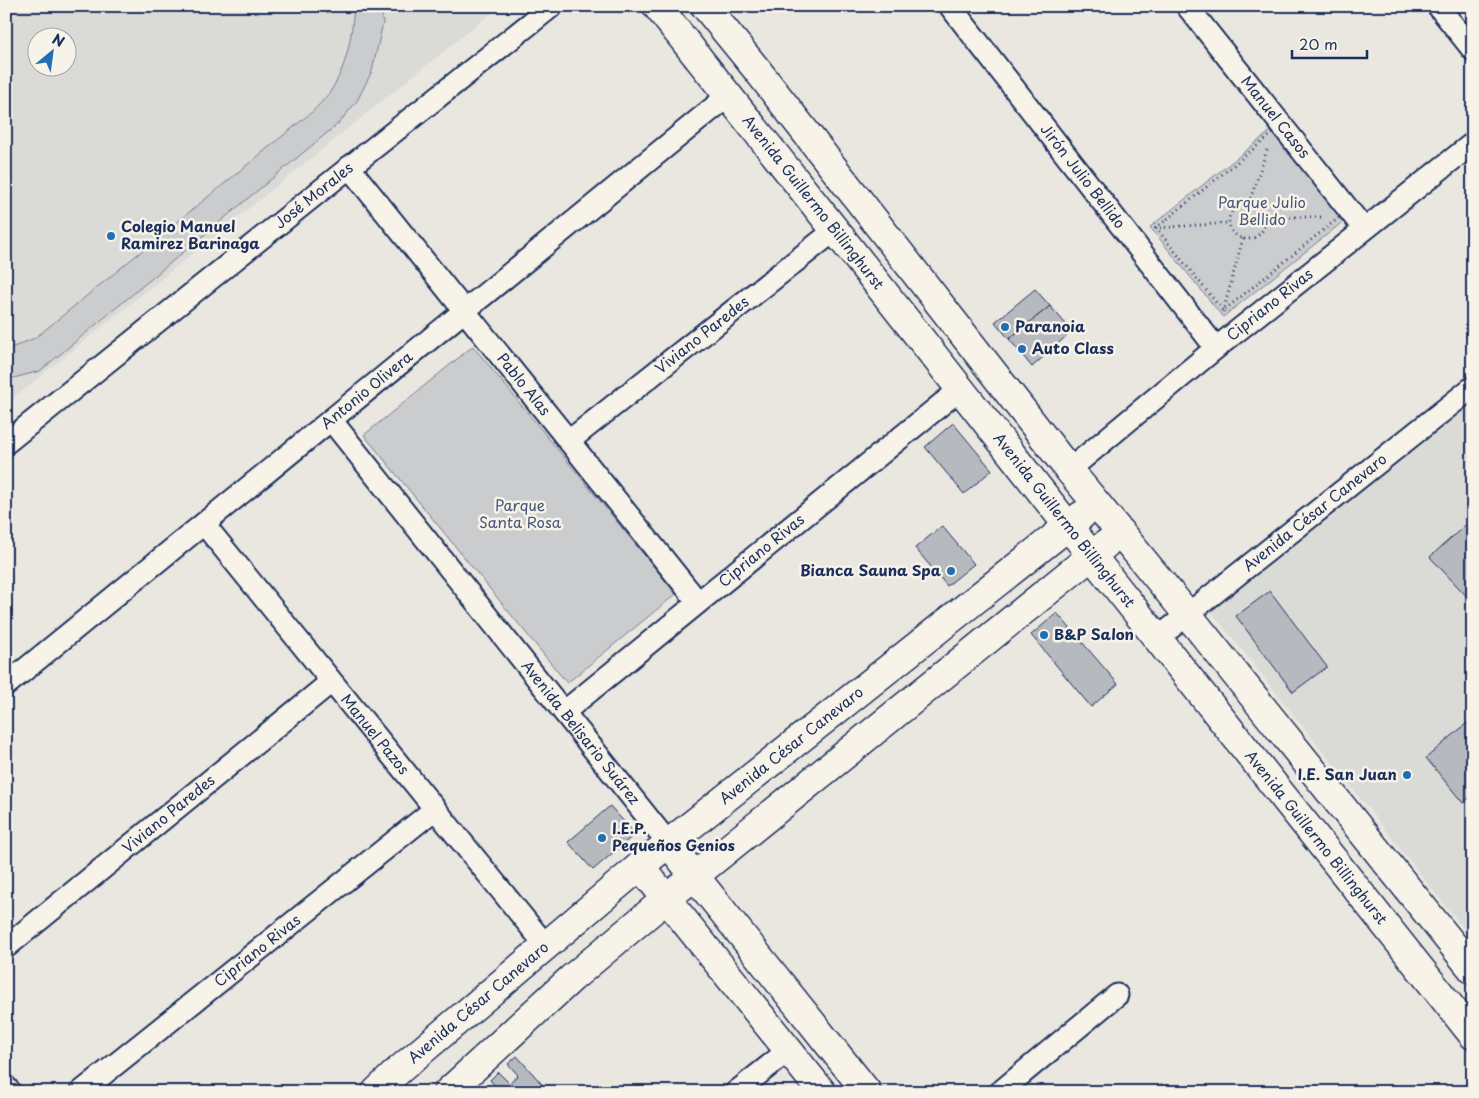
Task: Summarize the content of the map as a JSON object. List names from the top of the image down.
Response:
{
  "streets": {
    "main road": ["Avenida Guillermo Billinghurst", "Avenida César Canevaro", "Avenida Belisario Suárez"],
    "street": [
      "Manuel Casos",
      "Jirón Julio Bellido",
      "José Morales",
      "Cipriano Rivas",
      "Viviano Paredes",
      "Pablo Alas",
      "Antonio Olivera",
      "Manuel Pazos"
    ]
  },
  "crossings": [
    ["Manuel Casos", "Cipriano Rivas"],
    ["Jirón Julio Bellido", "Cipriano Rivas"],
    ["José Morales", "Pablo Alas"],
    ["Avenida Guillermo Billinghurst", "Cipriano Rivas"],
    ["Avenida Guillermo Billinghurst", "Viviano Paredes"],
    ["Avenida Guillermo Billinghurst", "Antonio Olivera"],
    ["Avenida Guillermo Billinghurst", "Avenida César Canevaro"],
    ["Cipriano Rivas", "Pablo Alas"],
    ["Cipriano Rivas", "Avenida Belisario Suárez"],
    ["Cipriano Rivas", "Manuel Pazos"],
    ["Viviano Paredes", "Pablo Alas"],
    ["Viviano Paredes", "Manuel Pazos"],
    ["Pablo Alas", "Antonio Olivera"],
    ["Antonio Olivera", "Avenida Belisario Suárez"],
    ["Antonio Olivera", "Manuel Pazos"],
    ["Avenida César Canevaro", "Avenida Belisario Suárez"],
    ["Avenida César Canevaro", "Manuel Pazos"]
  ],
  "parks": ["Parque Julio Bellido", "Parque Santa Rosa"],
  "places": [
    "Colegio Manuel Ramirez Barinaga",
    "Paranoia",
    "Auto Class",
    "Bianca Sauna Spa",
    "B&P Salon",
    "I.E. San Juan",
    "I.E.P. Pequeños Genios"
  ],
  "scale_bar": "20 m",
  "north": "top right"
}
